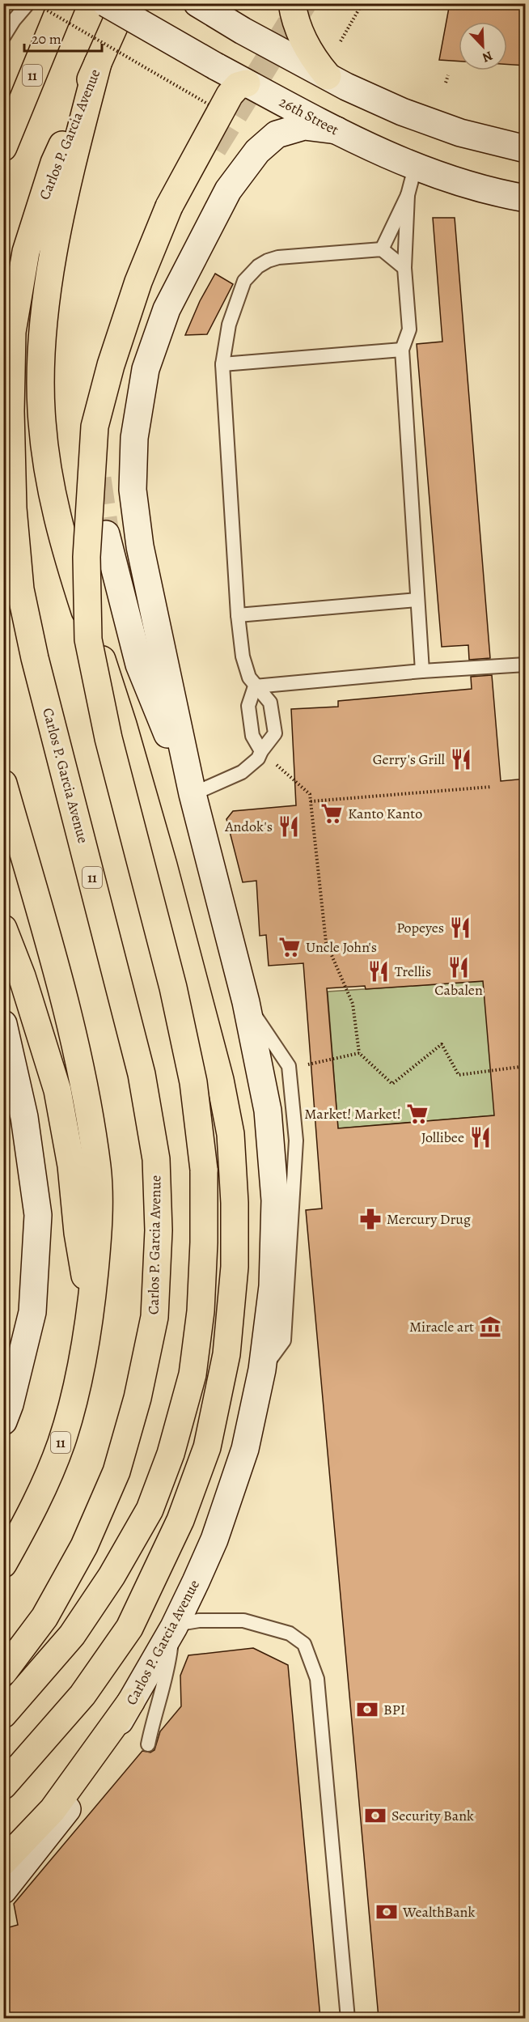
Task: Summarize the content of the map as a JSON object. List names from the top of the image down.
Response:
{
  "streets": {
    "main road": ["11", "26th Street", "Carlos P. Garcia Avenue"]
  },
  "crossings": [
    ["26th Street", "Carlos P. Garcia Avenue"]
  ],
  "places": {
    "restaurant": [
      "Gerry's Grill",
      "Andok's",
      "Popeyes",
      "Cabalen",
      "Trellis",
      "Jollibee"
    ],
    "supermarket": ["Kanto Kanto", "Uncle John's", "Market! Market!"],
    "pharmacy": ["Mercury Drug"],
    "museum": ["Miracle art"],
    "bank": ["BPI", "Security Bank", "WealthBank"]
  },
  "scale_bar": "20 m",
  "north": "bottom right"
}
